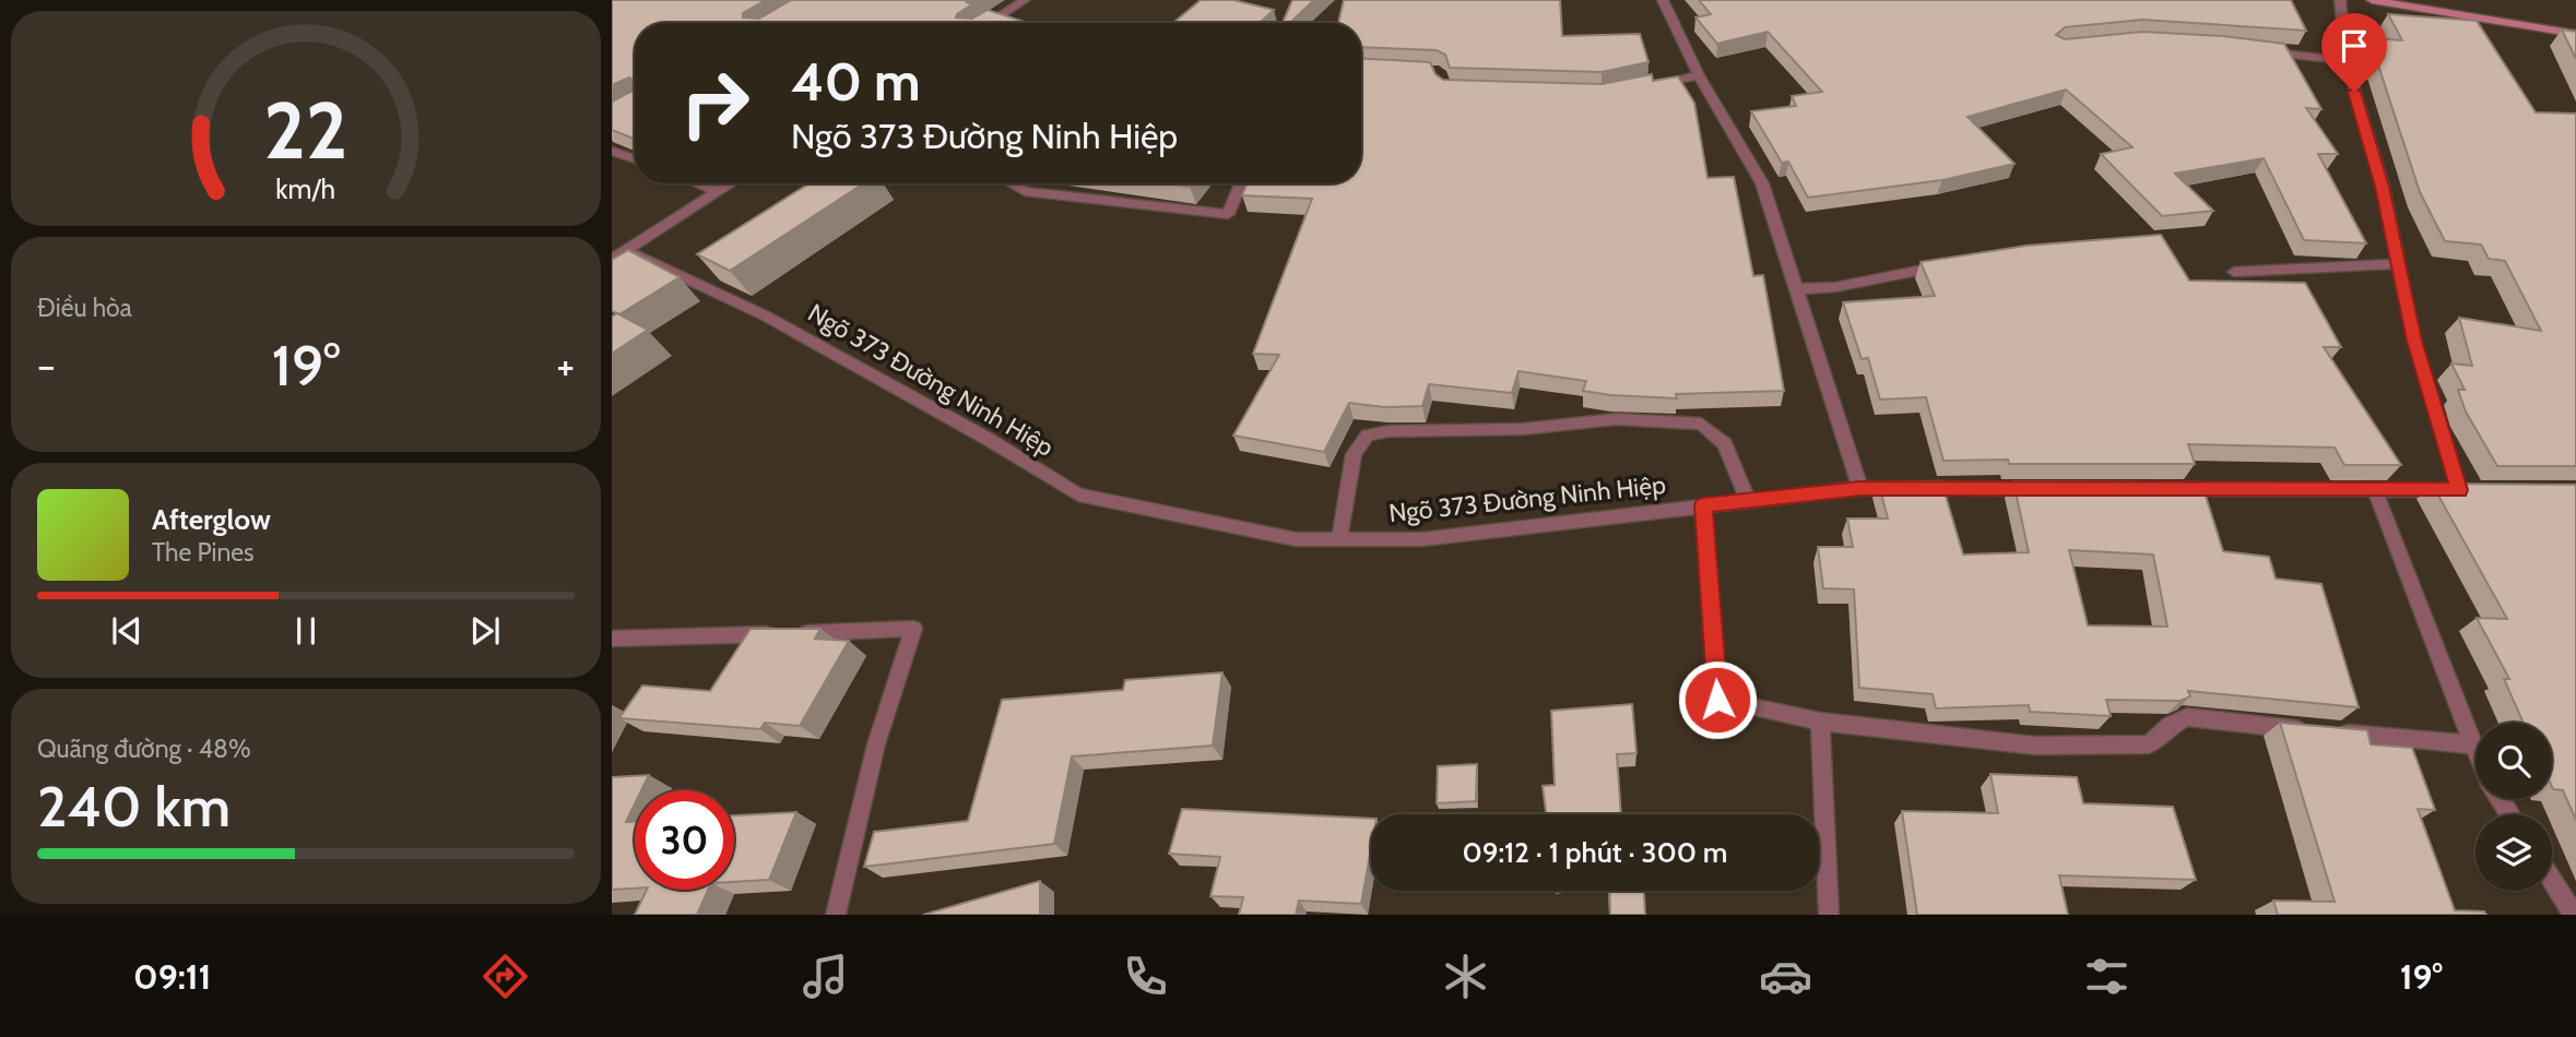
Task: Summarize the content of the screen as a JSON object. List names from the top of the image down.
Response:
{
  "streets": {
    "street": ["Ngõ 373 Đường Ninh Hiệp"]
  },
  "page": {
    "turn": ["40 m", "Ngõ 373 Đường Ninh Hiệp"],
    "tile": [
      "Điều hòa",
      ["Quãng đường · 48%", "240 km"]
    ],
    "heat": ["−", "19°", "+"],
    "song": ["Afterglow", "The Pines"],
    "limit": "30",
    "trip": "09:12 · 1 phút · 300 m",
    "tabs": ["09:11", "19°"],
    "gauge": ["22", "km/h"]
  }
}
